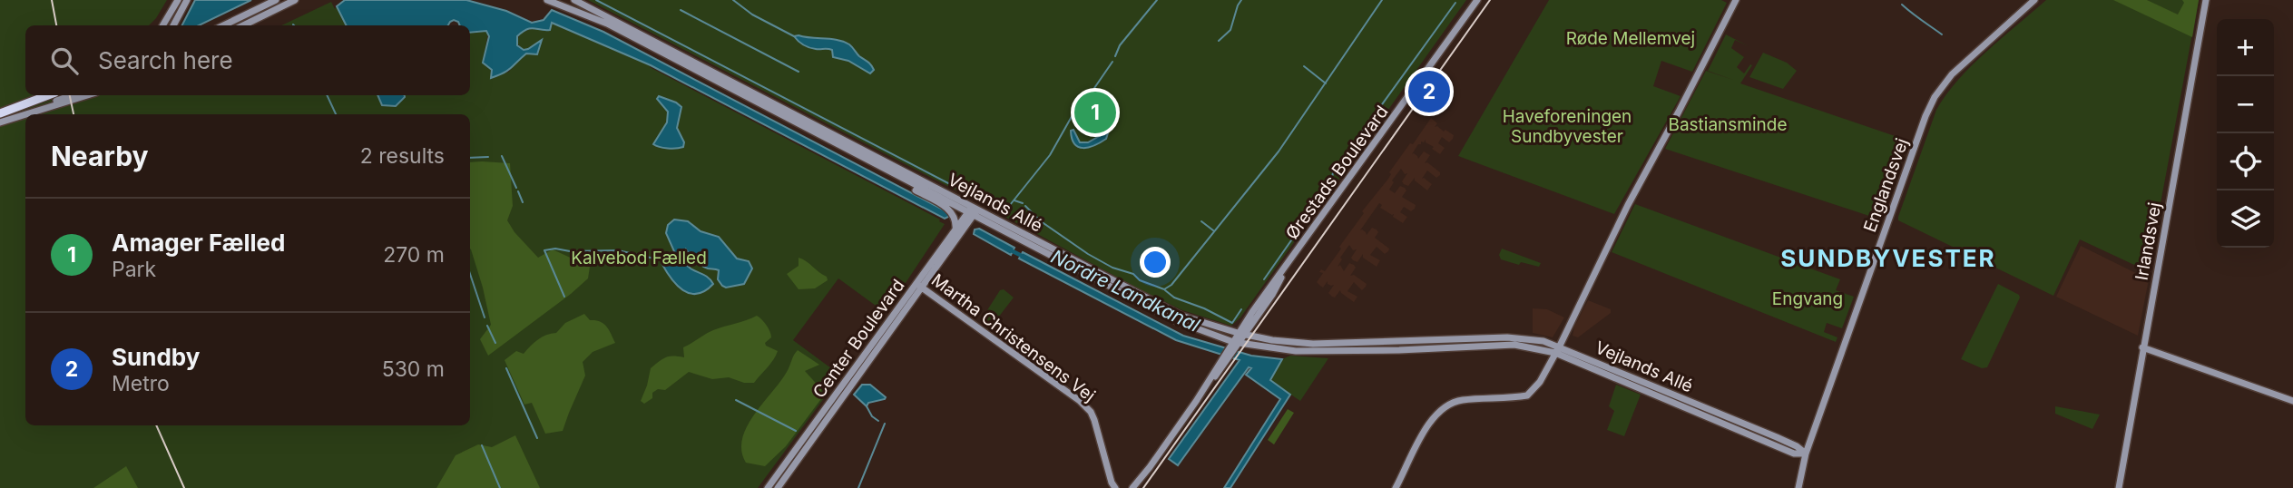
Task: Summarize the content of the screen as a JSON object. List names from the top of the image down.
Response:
{
  "streets": {
    "street": [
      "Ørestads Boulevard",
      "Englandsvej",
      "Vejlands Allé",
      "Irlandsvej",
      "Martha Christensens Vej",
      "Center Boulevard"
    ]
  },
  "crossings": [
    ["Ørestads Boulevard", "Vejlands Allé"],
    ["Englandsvej", "Vejlands Allé"],
    ["Vejlands Allé", "Center Boulevard"],
    ["Martha Christensens Vej", "Center Boulevard"]
  ],
  "districts": ["SUNDBYVESTER"],
  "water": ["Nordre Landkanal"],
  "parks": [
    "Røde Mellemvej",
    "Haveforeningen Sundbyvester",
    "Bastiansminde",
    "Kalvebod Fælled",
    "Engvang"
  ],
  "page": {
    "map_buttons": ["+", "−"],
    "search": "Search here",
    "pins": ["2", "1"],
    "heading": ["Nearby", "2 results"],
    "list": [
      {
        "mark": "1",
        "name": "Amager Fælled",
        "note": "Park",
        "value": "270 m"
      },
      {
        "mark": "2",
        "name": "Sundby",
        "note": "Metro",
        "value": "530 m"
      }
    ]
  }
}
